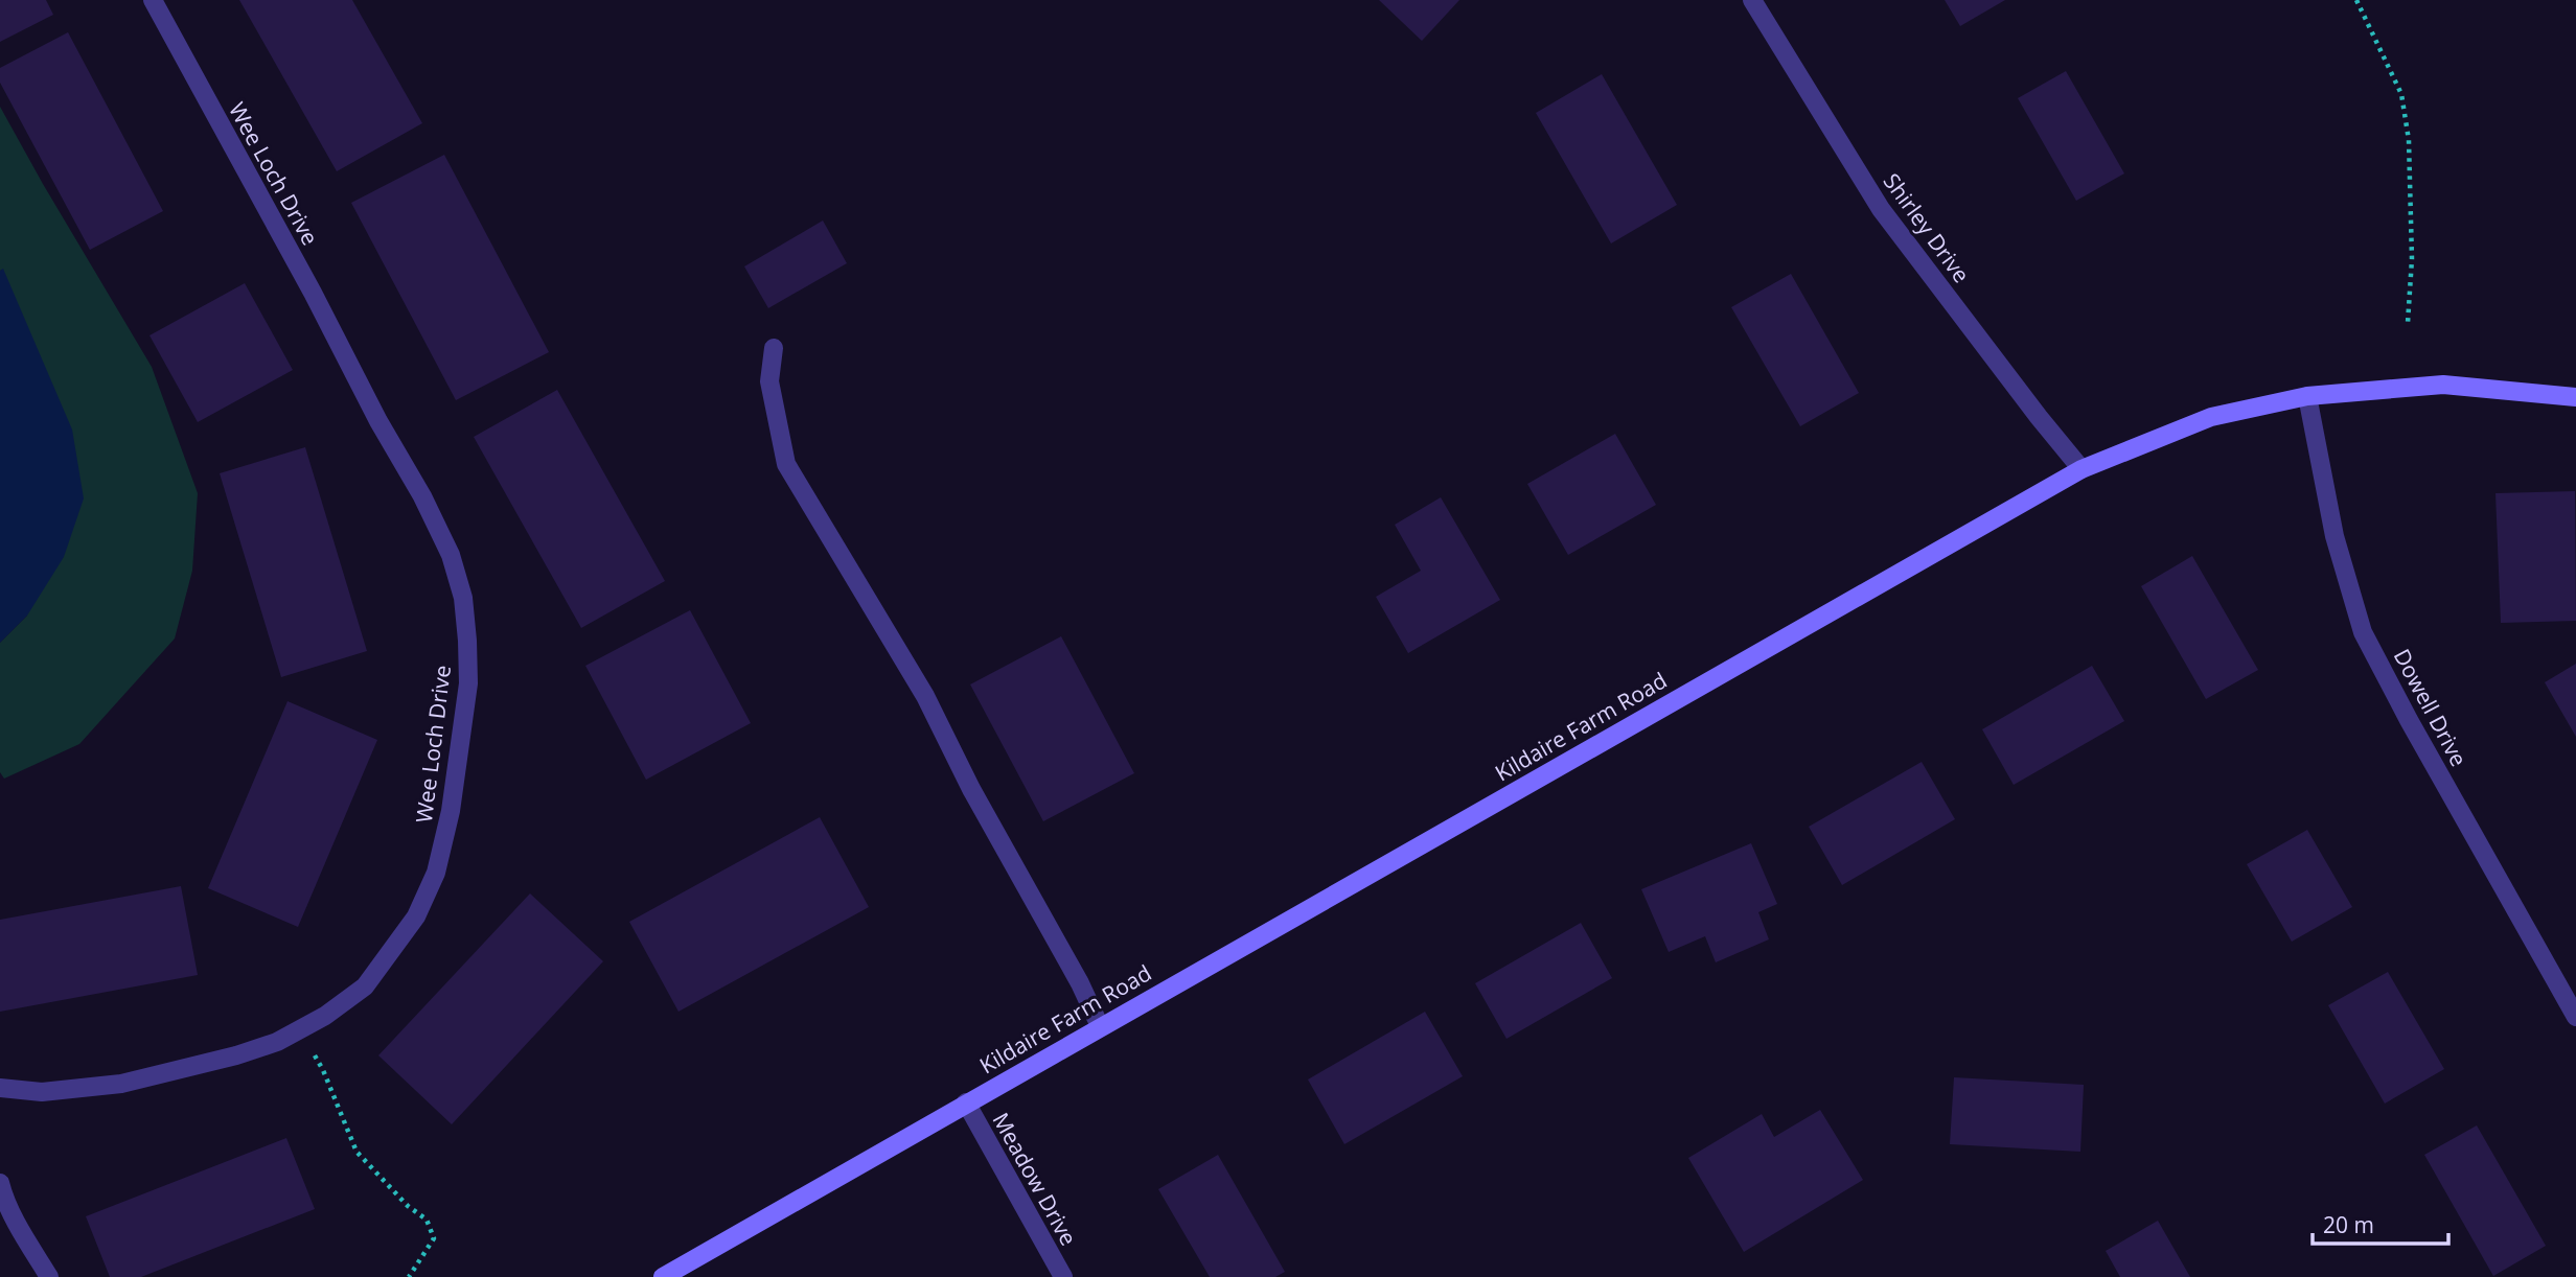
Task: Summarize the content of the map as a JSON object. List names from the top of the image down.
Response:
{
  "streets": {
    "main road": ["Kildaire Farm Road"],
    "street": [
      "Wee Loch Drive",
      "Shirley Drive",
      "Dowell Drive",
      "Meadow Drive"
    ]
  },
  "crossings": [
    ["Shirley Drive", "Kildaire Farm Road"],
    ["Dowell Drive", "Kildaire Farm Road"],
    ["Kildaire Farm Road", "Meadow Drive"]
  ],
  "scale_bar": "20 m"
}
